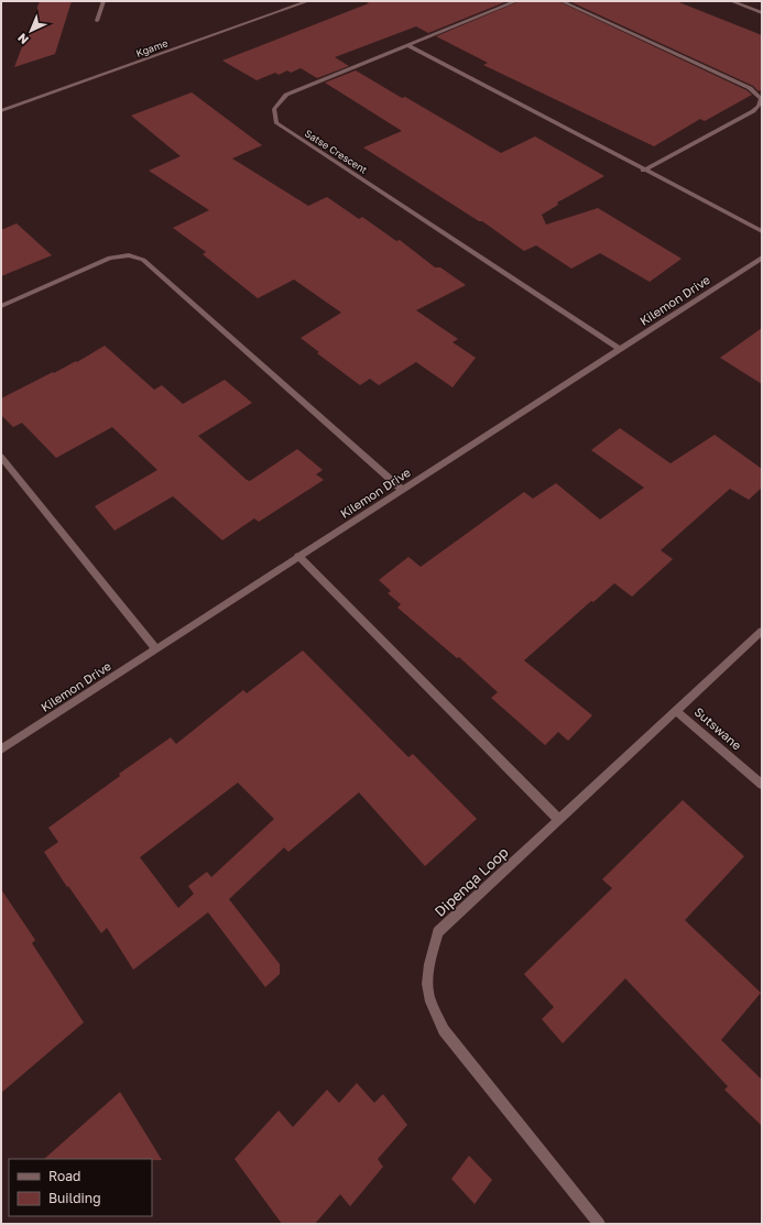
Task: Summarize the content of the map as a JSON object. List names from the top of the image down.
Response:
{
  "streets": {
    "street": [
      "Kgame",
      "Satse Crescent",
      "Kilemon Drive",
      "Sutswane",
      "Dipenqa Loop"
    ]
  },
  "crossings": [
    ["Satse Crescent", "Kilemon Drive"],
    ["Sutswane", "Dipenqa Loop"]
  ],
  "legend": ["Road", "Building"],
  "north": "bottom left"
}
